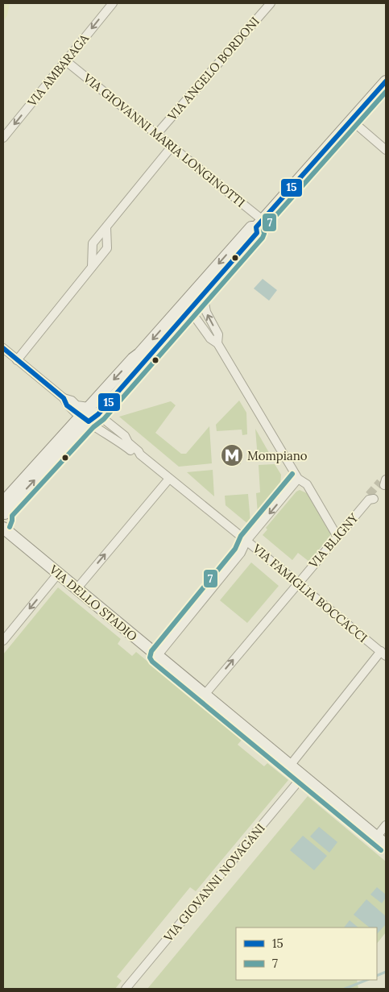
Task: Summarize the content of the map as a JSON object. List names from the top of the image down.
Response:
{
  "streets": {
    "street": [
      "VIA ANGELO BORDONI",
      "VIA AMBARAGA",
      "VIA GIOVANNI MARIA LONGINOTTI",
      "VIA BLIGNY",
      "VIA FAMIGLIA BOCCACCI",
      "VIA DELLO STADIO",
      "VIA GIOVANNI NOVAGANI"
    ]
  },
  "crossings": [
    ["VIA ANGELO BORDONI", "VIA GIOVANNI MARIA LONGINOTTI"],
    ["VIA AMBARAGA", "VIA GIOVANNI MARIA LONGINOTTI"],
    ["VIA BLIGNY", "VIA FAMIGLIA BOCCACCI"],
    ["VIA BLIGNY", "VIA DELLO STADIO"],
    ["VIA DELLO STADIO", "VIA GIOVANNI NOVAGANI"]
  ],
  "one_way": ["VIA AMBARAGA"],
  "places": {
    "metro station": ["Mompiano"]
  },
  "lines": ["transit line 15", "transit line 7"],
  "legend": ["15", "7"]
}
